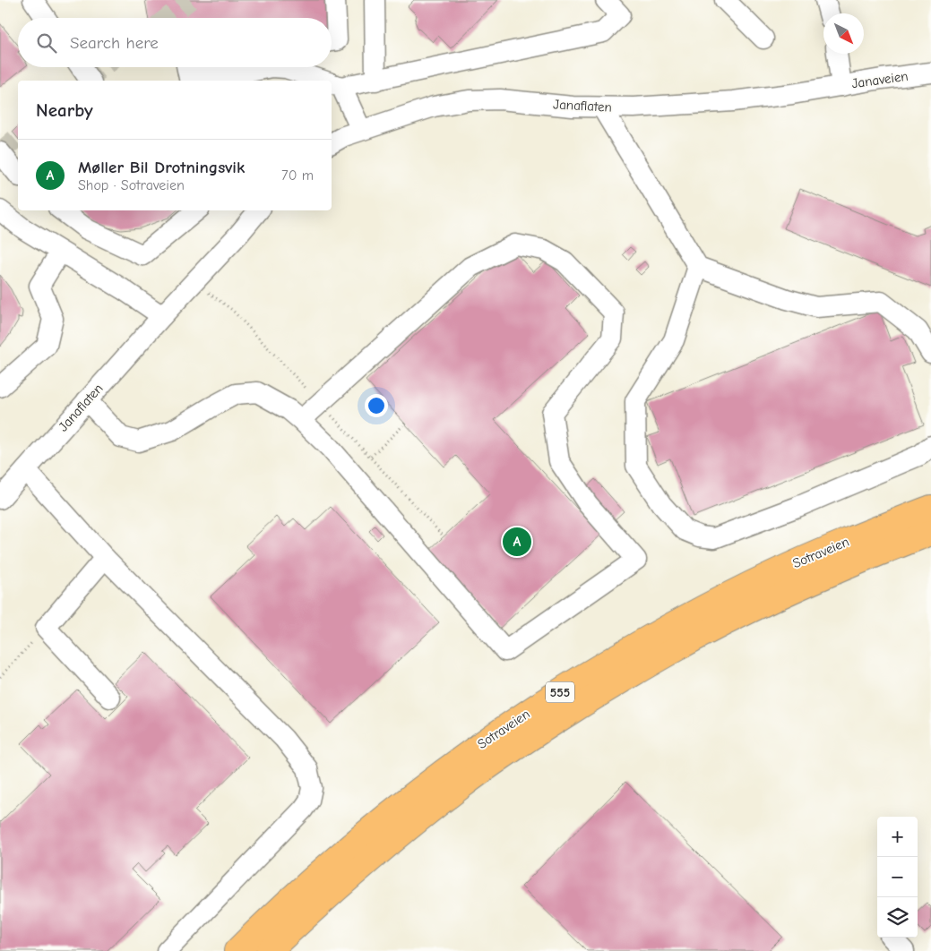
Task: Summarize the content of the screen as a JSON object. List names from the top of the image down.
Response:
{
  "streets": {
    "highway": ["Sotraveien", "555"],
    "street": ["Janaveien", "Janaflaten"]
  },
  "crossings": [
    ["Janaveien", "Janaflaten"]
  ],
  "north": "bottom right",
  "page": {
    "search": "Search here",
    "heading": "Nearby",
    "list": [
      {
        "mark": "A",
        "name": "Møller Bil Drotningsvik",
        "note": "Shop · Sotraveien",
        "value": "70 m"
      }
    ],
    "pins": "A",
    "map_buttons": ["+", "−"]
  }
}
